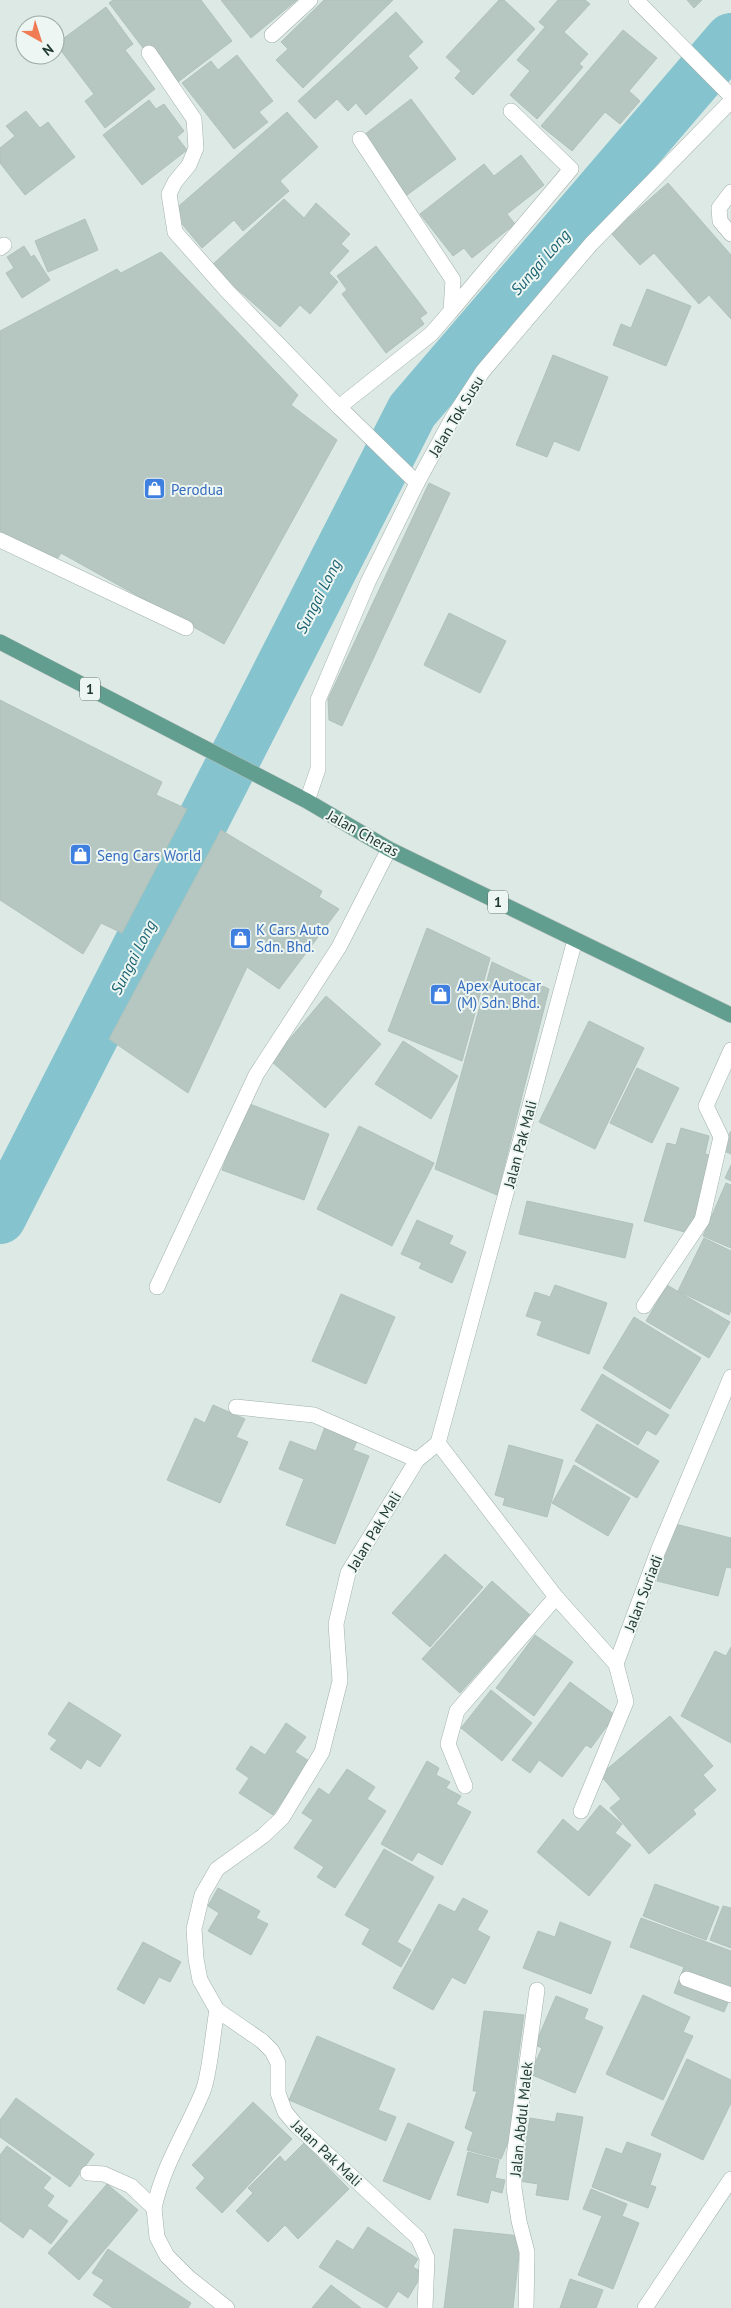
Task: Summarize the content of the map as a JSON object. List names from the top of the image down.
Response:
{
  "streets": {
    "main road": ["1", "Jalan Cheras"],
    "street": [
      "Jalan Tok Susu",
      "Jalan Pak Mali",
      "Jalan Suriadi",
      "Jalan Abdul Malek"
    ]
  },
  "crossings": [
    ["Jalan Tok Susu", "Jalan Cheras"],
    ["Jalan Cheras", "Jalan Pak Mali"]
  ],
  "water": ["Sungai Long"],
  "places": {
    "shop": [
      "Perodua",
      "Seng Cars World",
      "K Cars Auto Sdn. Bhd.",
      "Apex Autocar (M) Sdn. Bhd."
    ]
  },
  "north": "bottom right"
}
